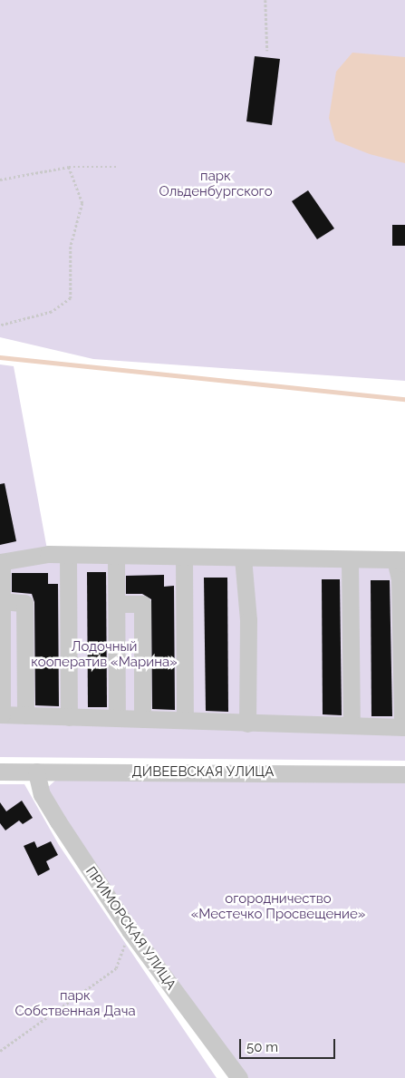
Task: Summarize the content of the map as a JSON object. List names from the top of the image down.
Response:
{
  "streets": {
    "street": ["ДИВЕЕВСКАЯ УЛИЦА", "ПРИМОРСКАЯ УЛИЦА"]
  },
  "crossings": [
    ["ДИВЕЕВСКАЯ УЛИЦА", "ПРИМОРСКАЯ УЛИЦА"]
  ],
  "parks": [
    "парк Ольденбургского",
    "Лодочный кооператив «Марина»",
    "огородничество «Местечко Просвещение»",
    "парк Собственная Дача"
  ],
  "scale_bar": "50 m"
}
